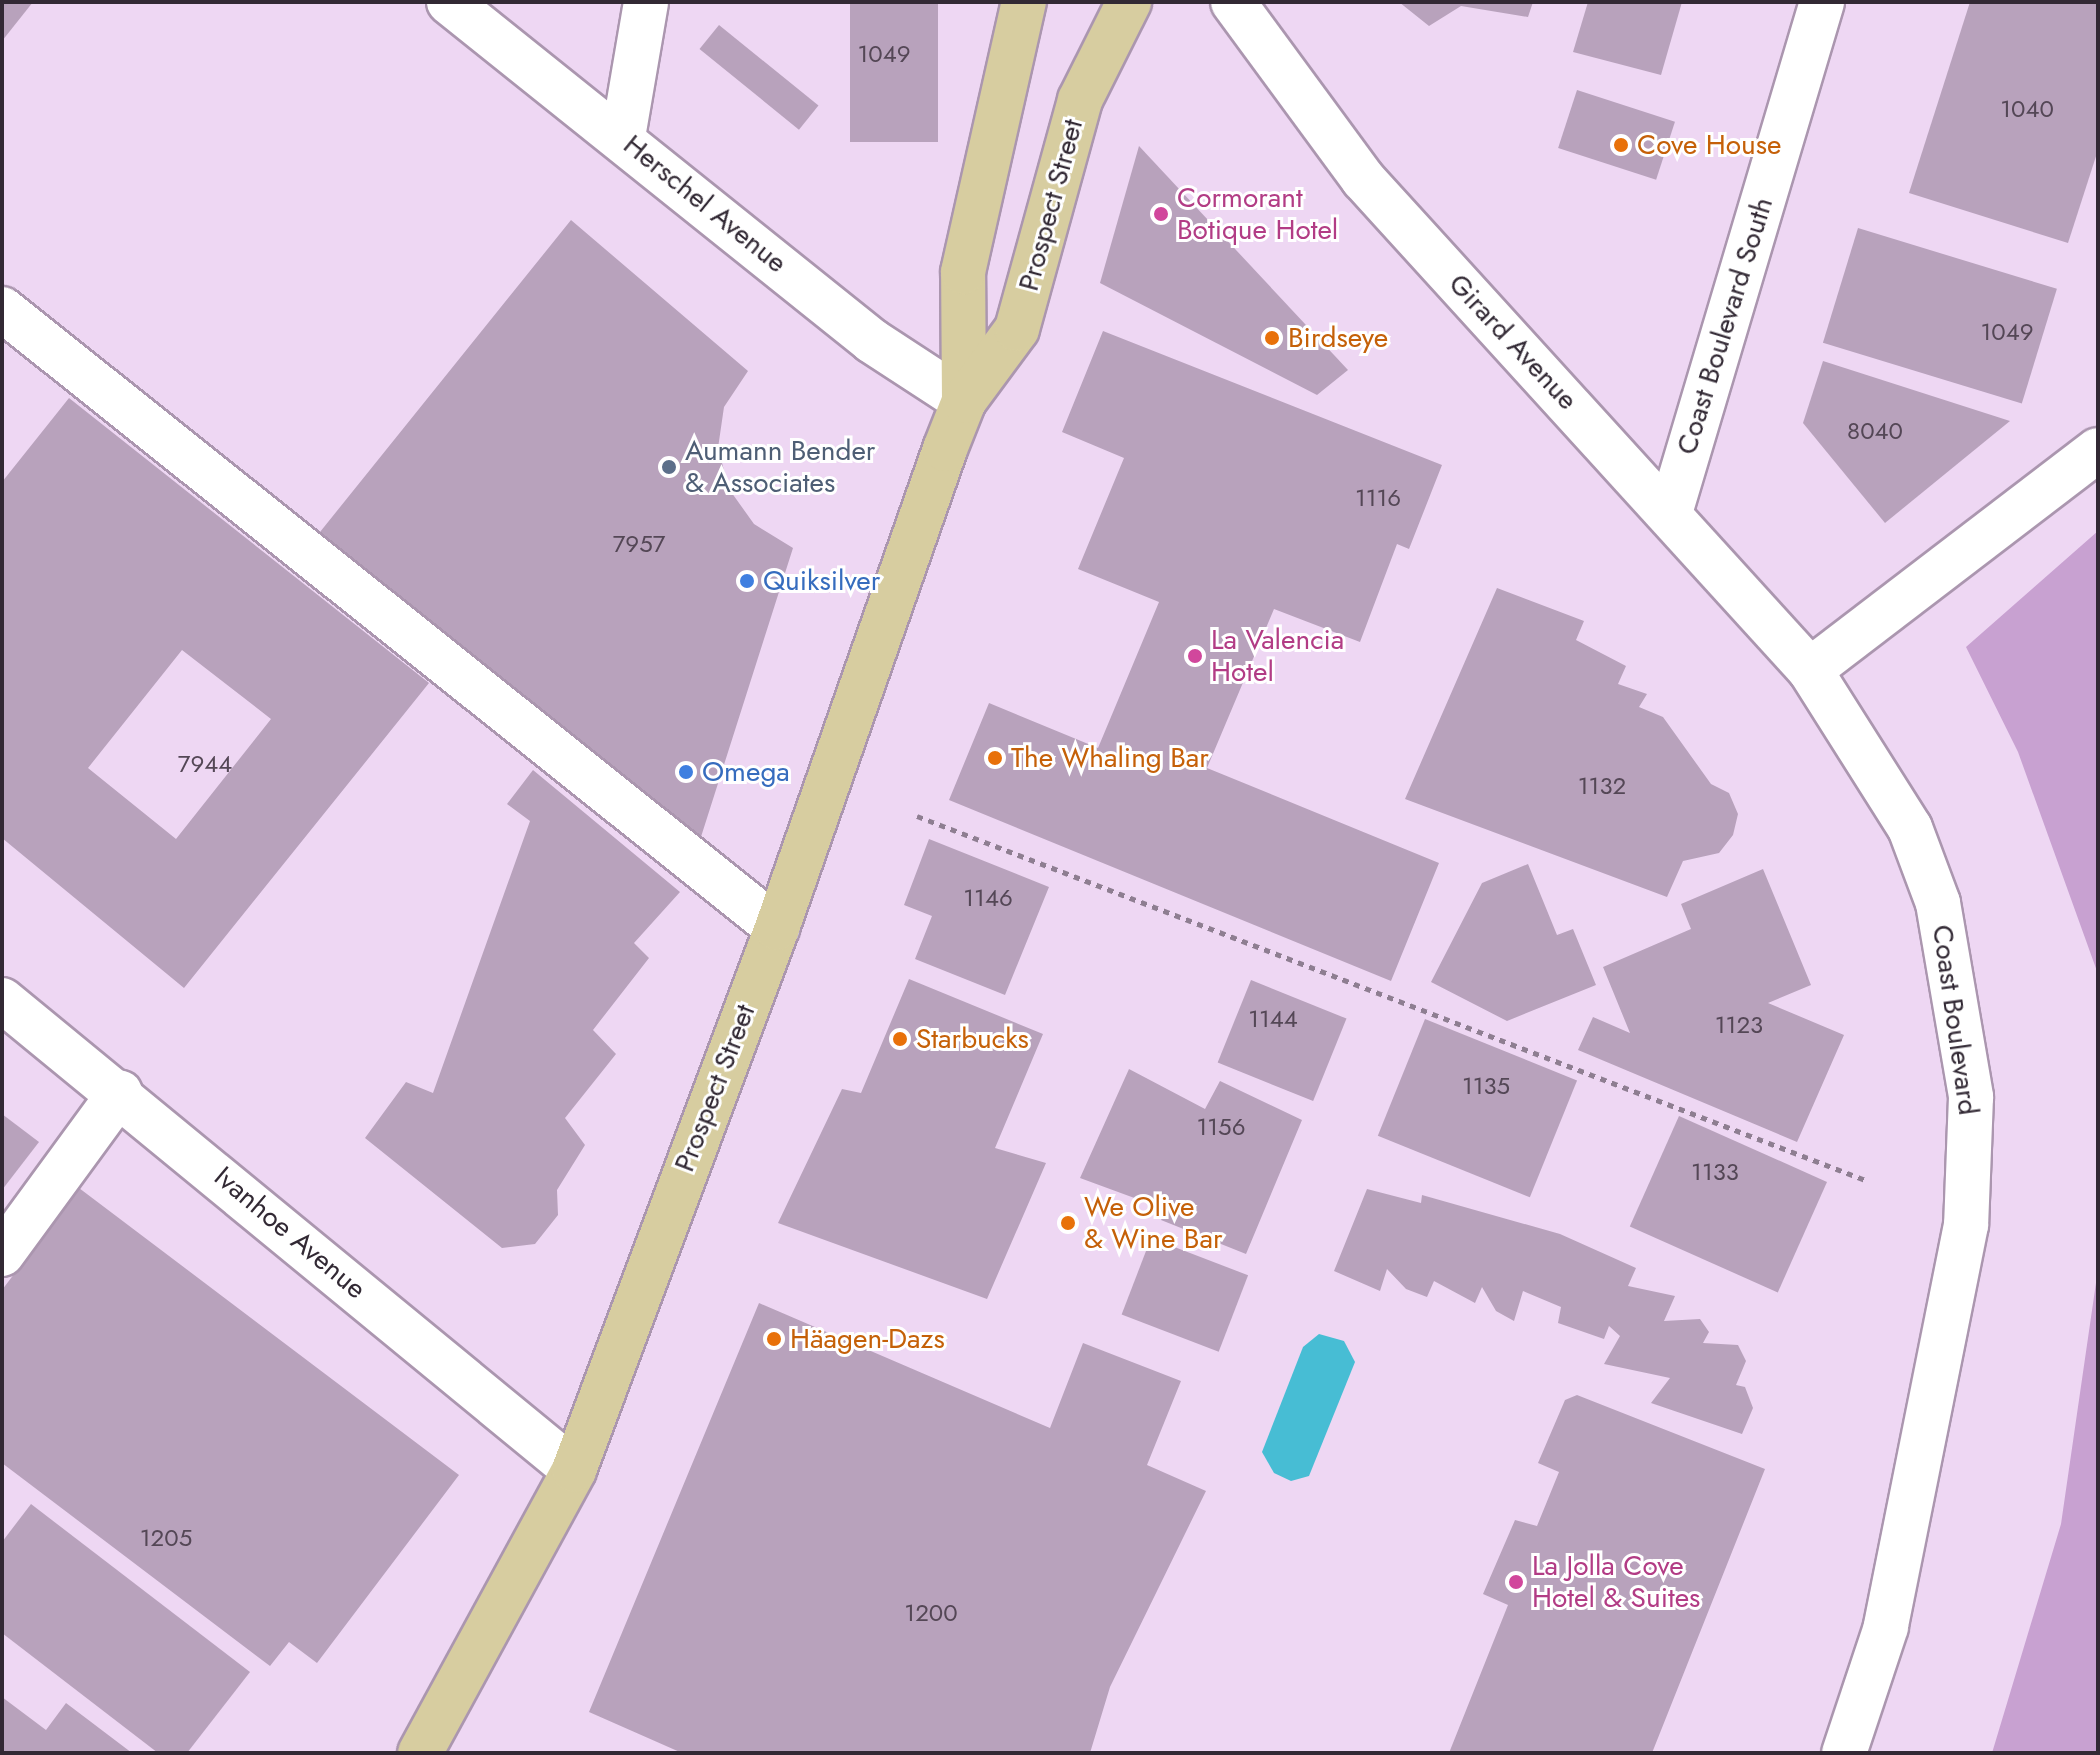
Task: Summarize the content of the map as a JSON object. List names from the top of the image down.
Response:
{
  "streets": {
    "main road": ["Prospect Street"],
    "street": [
      "Herschel Avenue",
      "Coast Boulevard South",
      "Girard Avenue",
      "Coast Boulevard",
      "Ivanhoe Avenue"
    ]
  },
  "crossings": [
    ["Herschel Avenue", "Prospect Street"],
    ["Prospect Street", "Ivanhoe Avenue"],
    ["Coast Boulevard South", "Girard Avenue"],
    ["Girard Avenue", "Coast Boulevard"]
  ],
  "places": [
    "Cove House",
    "Cormorant Botique Hotel",
    "Birdseye",
    "Aumann Bender & Associates",
    "Quiksilver",
    "La Valencia Hotel",
    "The Whaling Bar",
    "Omega",
    "Starbucks",
    "We Olive & Wine Bar",
    "Häagen-Dazs",
    "La Jolla Cove Hotel & Suites"
  ],
  "house_numbers": [
    "1049",
    "1040",
    "1049",
    "8040",
    "1116",
    "7957",
    "7944",
    "1132",
    "1146",
    "1144",
    "1123",
    "1135",
    "1156",
    "1133",
    "1205",
    "1200"
  ]
}
